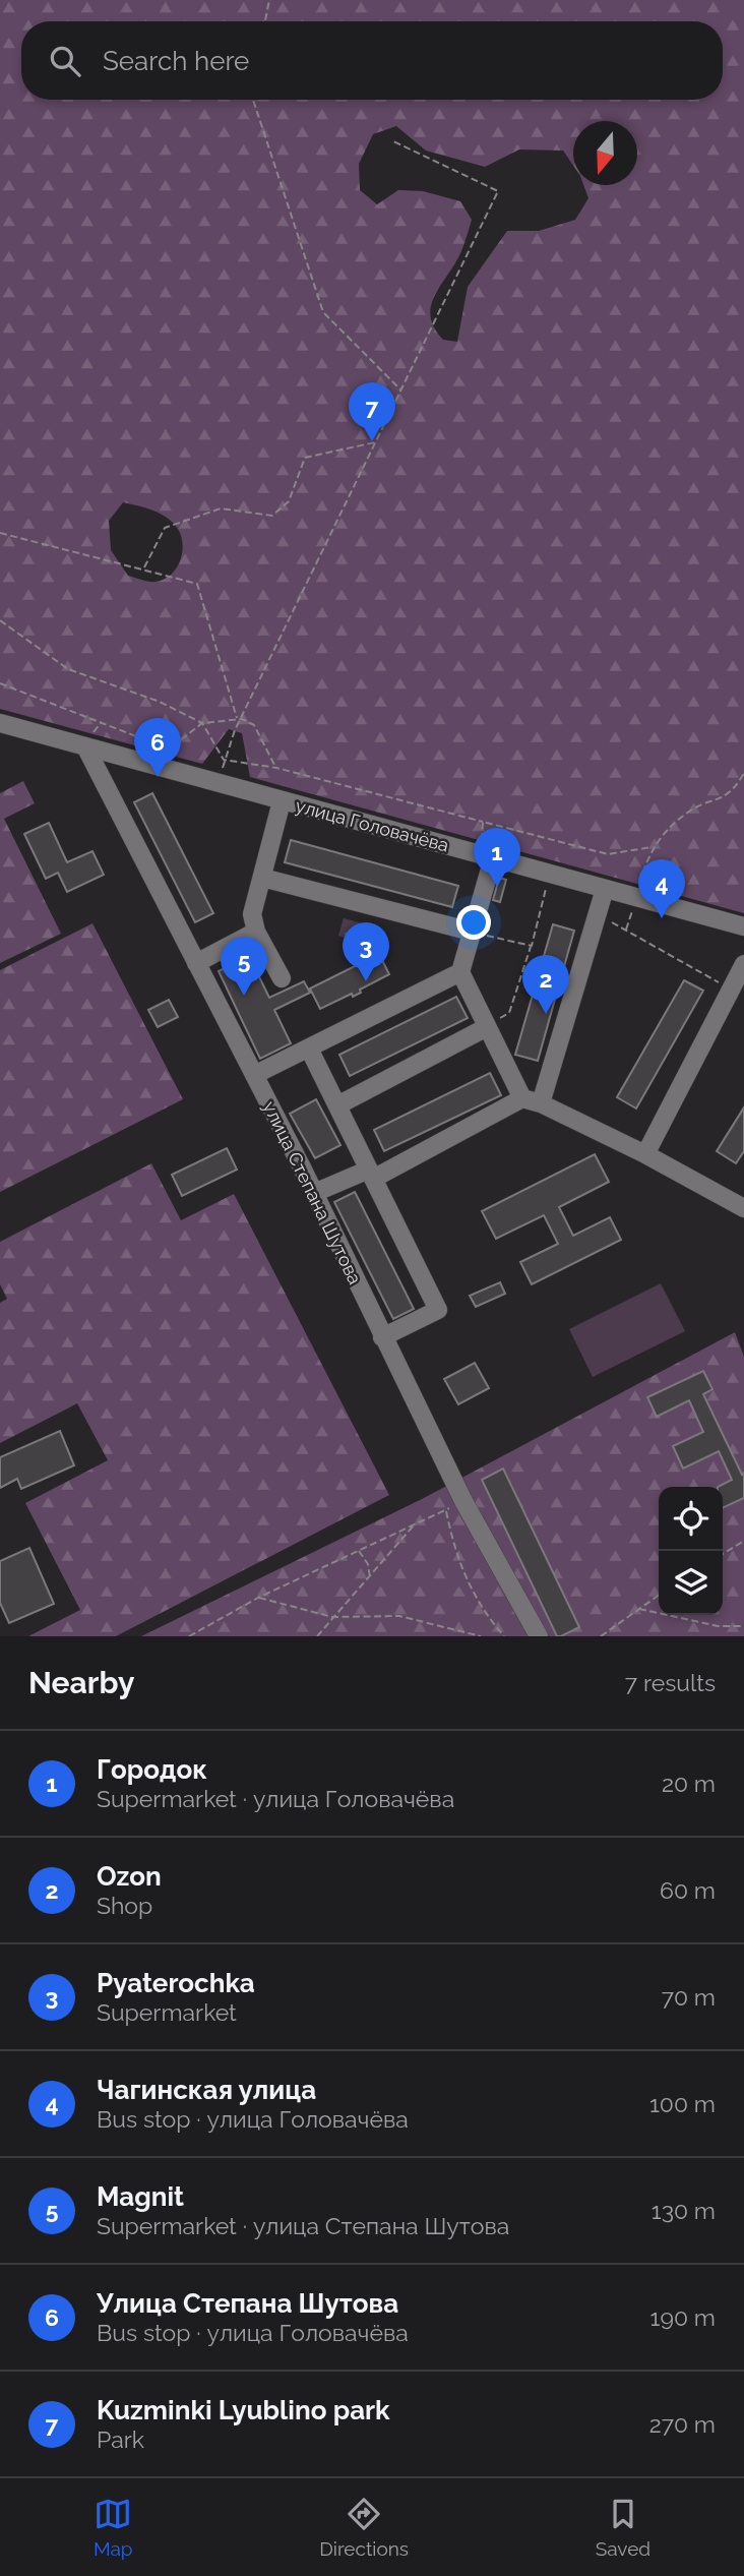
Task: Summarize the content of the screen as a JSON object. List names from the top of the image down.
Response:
{
  "streets": {
    "street": ["улица Головачёва", "улица Степана Шутова"]
  },
  "crossings": [
    ["улица Головачёва", "улица Степана Шутова"]
  ],
  "north": "bottom",
  "page": {
    "search": "Search here",
    "pins": [
      "7",
      "6",
      "1",
      "4",
      "3",
      "5",
      "2"
    ],
    "heading": ["Nearby", "7 results"],
    "list": [
      {
        "mark": "1",
        "name": "Городок",
        "note": "Supermarket · улица Головачёва",
        "value": "20 m"
      },
      {
        "mark": "2",
        "name": "Ozon",
        "note": "Shop",
        "value": "60 m"
      },
      {
        "mark": "3",
        "name": "Pyaterochka",
        "note": "Supermarket",
        "value": "70 m"
      },
      {
        "mark": "4",
        "name": "Чагинская улица",
        "note": "Bus stop · улица Головачёва",
        "value": "100 m"
      },
      {
        "mark": "5",
        "name": "Magnit",
        "note": "Supermarket · улица Степана Шутова",
        "value": "130 m"
      },
      {
        "mark": "6",
        "name": "Улица Степана Шутова",
        "note": "Bus stop · улица Головачёва",
        "value": "190 m"
      },
      {
        "mark": "7",
        "name": "Kuzminki Lyublino park",
        "note": "Park",
        "value": "270 m"
      }
    ],
    "nav": ["Map", "Directions", "Saved"]
  }
}
